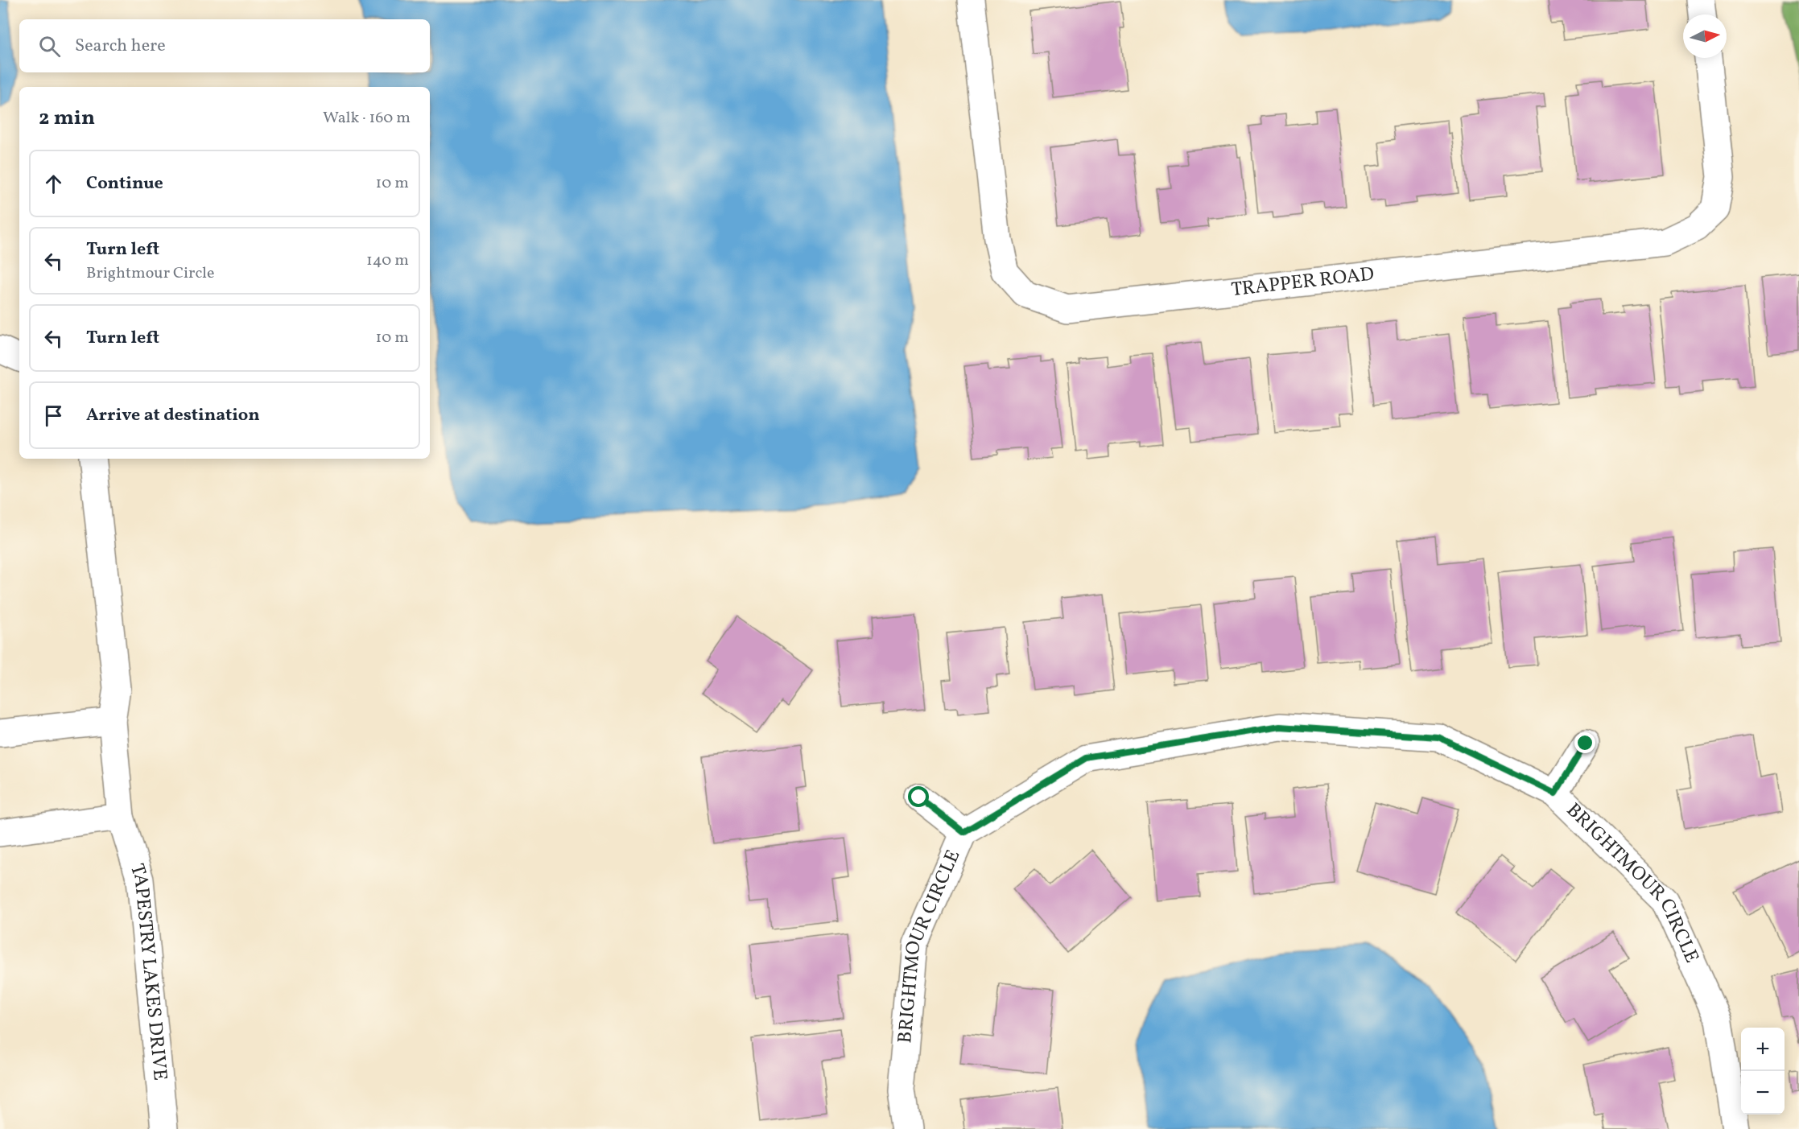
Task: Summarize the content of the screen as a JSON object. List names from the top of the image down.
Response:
{
  "streets": {
    "street": ["TRAPPER ROAD", "BRIGHTMOUR CIRCLE", "TAPESTRY LAKES DRIVE"]
  },
  "north": "right",
  "page": {
    "search": "Search here",
    "heading": ["2 min", "Walk · 160 m"],
    "list": [
      ["Continue", "10 m"],
      ["Turn left", "Brightmour Circle", "140 m"],
      ["Turn left", "10 m"],
      "Arrive at destination"
    ],
    "map_buttons": ["+", "−"]
  }
}
